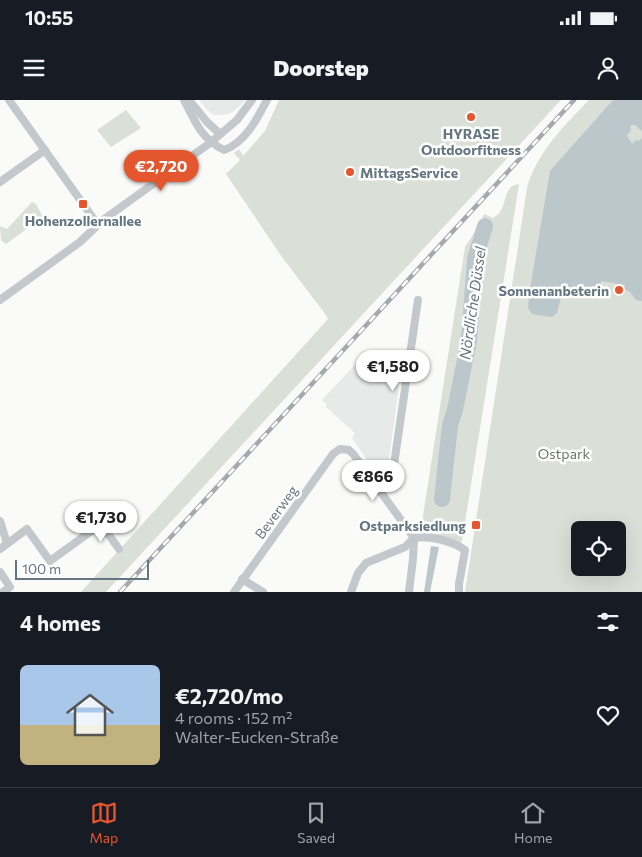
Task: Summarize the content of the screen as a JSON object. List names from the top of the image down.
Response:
{
  "streets": {
    "street": ["Beverweg"]
  },
  "water": ["Nördliche Düssel"],
  "parks": ["Ostpark"],
  "places": {
    "other": ["HYRASE Outdoorfitness", "MittagsService", "Sonnenanbeterin"],
    "transit": ["Hohenzollernallee", "Ostparksiedlung"]
  },
  "scale_bar": "100 m",
  "page": {
    "status": "10:55",
    "header": "Doorstep",
    "price": [
      "€2,720",
      "€1,580",
      "€866",
      "€1,730"
    ],
    "scale": "100 m",
    "heading": "4 homes",
    "list": [
      {
        "name": "€2,720/mo",
        "note": "4 rooms · 152 m² · Walter-Eucken-Straße"
      }
    ],
    "tabs": ["Map", "Saved", "Home"]
  }
}
